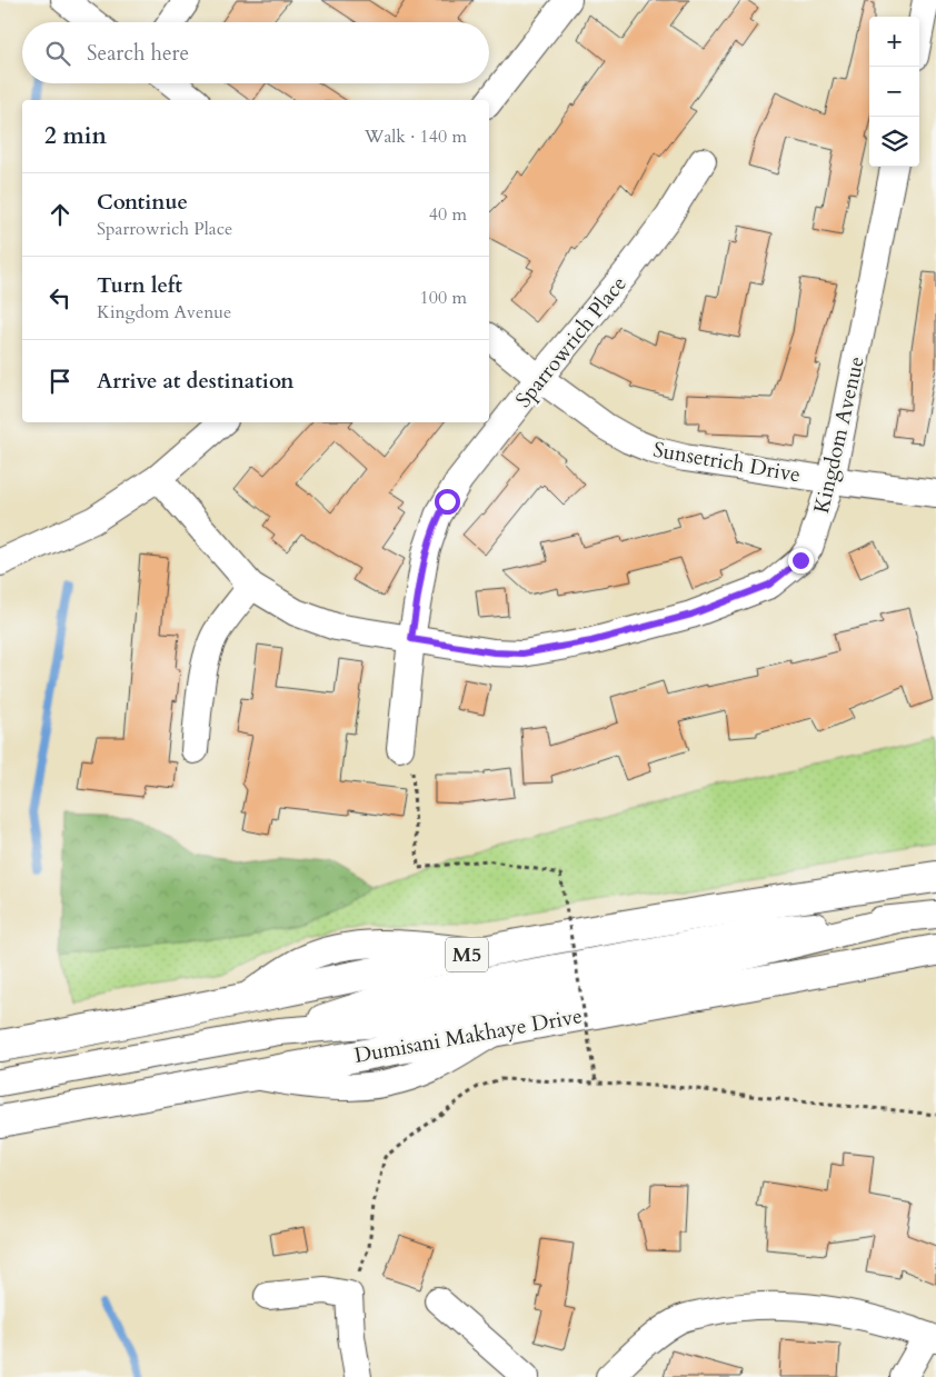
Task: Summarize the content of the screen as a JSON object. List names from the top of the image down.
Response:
{
  "streets": {
    "main road": ["M5", "Dumisani Makhaye Drive"],
    "street": ["Sparrowrich Place", "Kingdom Avenue", "Sunsetrich Drive"]
  },
  "crossings": [
    ["Sparrowrich Place", "Kingdom Avenue"],
    ["Sparrowrich Place", "Sunsetrich Drive"],
    ["Kingdom Avenue", "Sunsetrich Drive"]
  ],
  "page": {
    "map_buttons": ["+", "−"],
    "search": "Search here",
    "heading": ["2 min", "Walk · 140 m"],
    "list": [
      ["Continue", "Sparrowrich Place", "40 m"],
      ["Turn left", "Kingdom Avenue", "100 m"],
      "Arrive at destination"
    ]
  }
}
